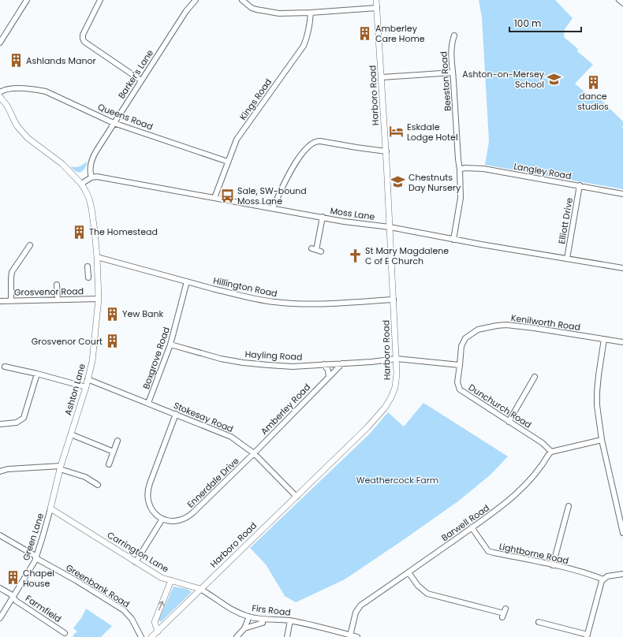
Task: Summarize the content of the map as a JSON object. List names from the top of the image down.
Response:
{
  "streets": {
    "main road": [
      "Harboro Road",
      "Ashton Lane",
      "Carrington Lane",
      "Firs Road"
    ],
    "street": [
      "Barker's Lane",
      "Beeston Road",
      "Kings Road",
      "Queens Road",
      "Langley Road",
      "Moss Lane",
      "Elliott Drive",
      "Hillington Road",
      "Grosvenor Road",
      "Kenilworth Road",
      "Hayling Road",
      "Boxgrove Road",
      "Dunchurch Road",
      "Amberley Road",
      "Stokesay Road",
      "Ennerdale Drive",
      "Barwell Road",
      "Green Lane",
      "Lightborne Road",
      "Greenbank Road",
      "Farmfield"
    ]
  },
  "crossings": [
    ["Barker's Lane", "Queens Road"],
    ["Barker's Lane", "Moss Lane"],
    ["Beeston Road", "Langley Road"],
    ["Beeston Road", "Moss Lane"],
    ["Harboro Road", "Moss Lane"],
    ["Harboro Road", "Hillington Road"],
    ["Harboro Road", "Hayling Road"],
    ["Harboro Road", "Stokesay Road"],
    ["Harboro Road", "Carrington Lane"],
    ["Harboro Road", "Firs Road"],
    ["Kings Road", "Queens Road"],
    ["Kings Road", "Moss Lane"],
    ["Langley Road", "Elliott Drive"],
    ["Moss Lane", "Elliott Drive"],
    ["Hillington Road", "Boxgrove Road"],
    ["Hillington Road", "Ashton Lane"],
    ["Grosvenor Road", "Ashton Lane"],
    ["Kenilworth Road", "Dunchurch Road"],
    ["Hayling Road", "Boxgrove Road"],
    ["Hayling Road", "Amberley Road"],
    ["Boxgrove Road", "Stokesay Road"],
    ["Ashton Lane", "Stokesay Road"],
    ["Ashton Lane", "Green Lane"],
    ["Ashton Lane", "Carrington Lane"],
    ["Dunchurch Road", "Barwell Road"],
    ["Amberley Road", "Stokesay Road"],
    ["Amberley Road", "Ennerdale Drive"],
    ["Stokesay Road", "Ennerdale Drive"],
    ["Barwell Road", "Lightborne Road"],
    ["Barwell Road", "Firs Road"],
    ["Green Lane", "Carrington Lane"],
    ["Green Lane", "Greenbank Road"],
    ["Green Lane", "Farmfield"],
    ["Carrington Lane", "Firs Road"]
  ],
  "parks": ["Weathercock Farm"],
  "places": {
    "building": [
      "Amberley Care Home",
      "Ashlands Manor",
      "dance studios",
      "The Homestead",
      "Yew Bank",
      "Grosvenor Court",
      "Chapel House"
    ],
    "school or university": ["Ashton-on-Mersey School", "Chestnuts Day Nursery"],
    "hotel": ["Eskdale Lodge Hotel"],
    "bus stop": ["Sale, SW-bound Moss Lane"],
    "church": ["St Mary Magdalene C of E Church"]
  },
  "scale_bar": "100 m"
}
